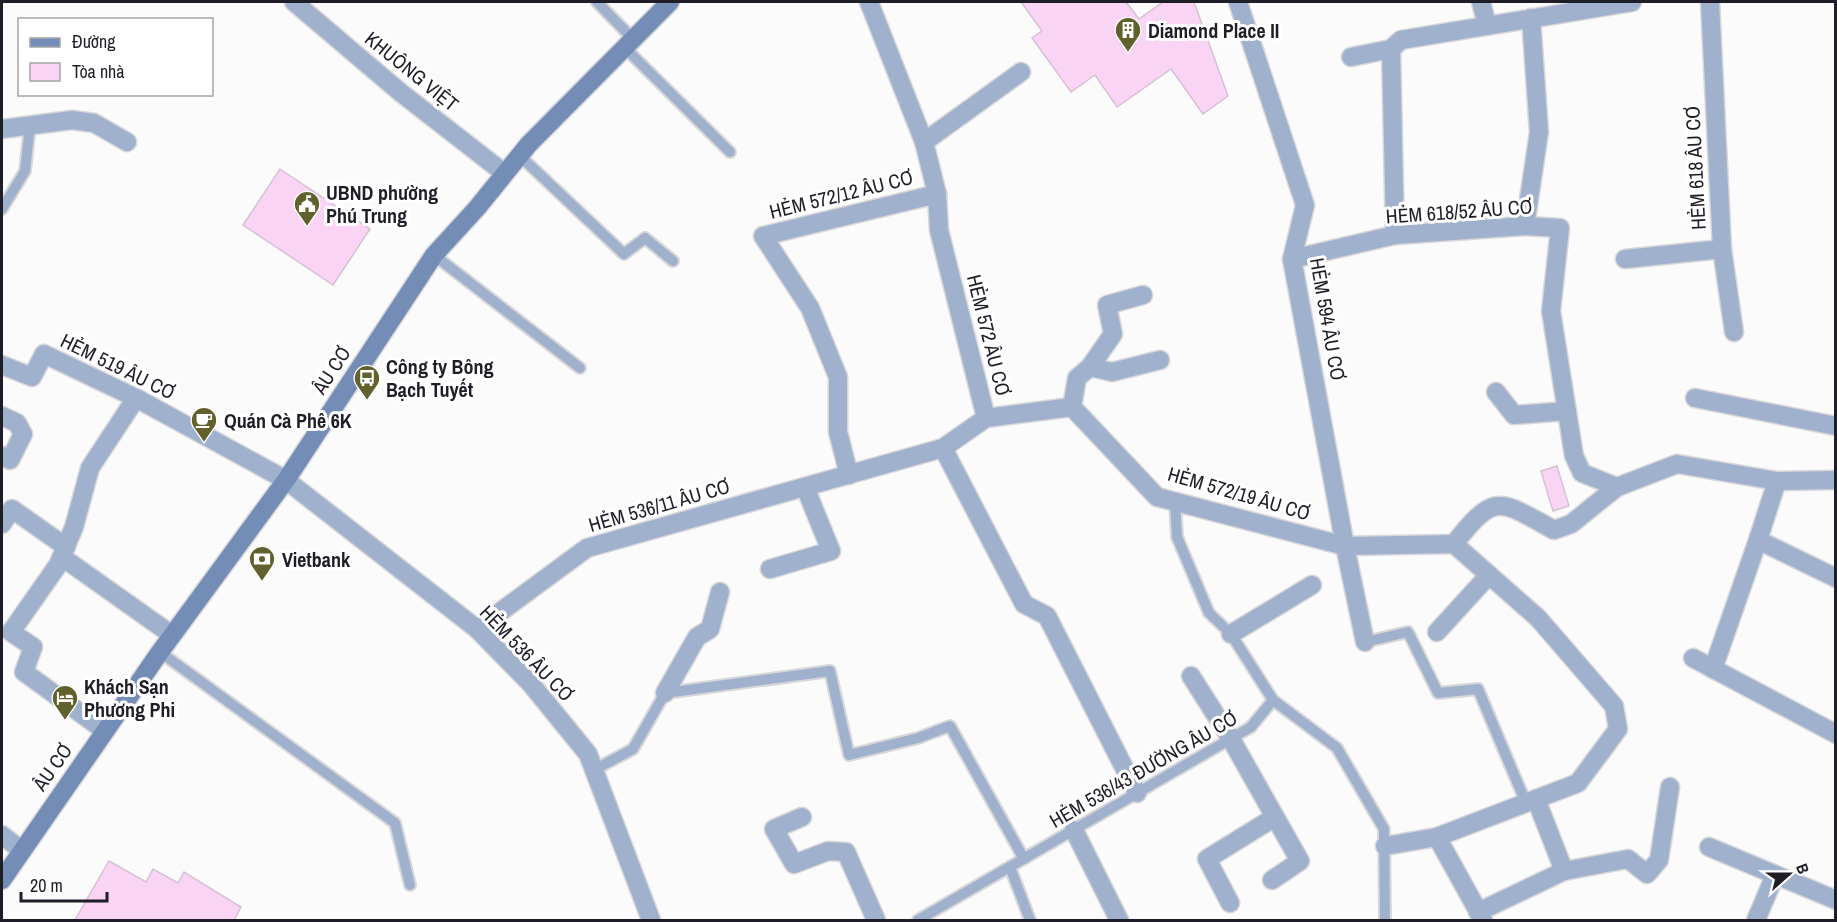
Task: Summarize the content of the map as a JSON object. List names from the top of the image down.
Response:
{
  "streets": {
    "main road": ["ÂU CƠ"],
    "street": [
      "KHUÔNG VIỆT",
      "HẺM 618 ÂU CƠ",
      "HẺM 572/12 ÂU CƠ",
      "HẺM 618/52 ÂU CƠ",
      "HẺM 594 ÂU CƠ",
      "HẺM 572 ÂU CƠ",
      "HẺM 519 ÂU CƠ",
      "HẺM 572/19 ÂU CƠ",
      "HẺM 536/11 ÂU CƠ",
      "HẺM 536 ÂU CƠ"
    ],
    "lane": ["HẺM 536/43 ĐƯỜNG ÂU CƠ"]
  },
  "crossings": [
    ["KHUÔNG VIỆT", "ÂU CƠ"],
    ["HẺM 572/12 ÂU CƠ", "HẺM 572 ÂU CƠ"],
    ["HẺM 572/12 ÂU CƠ", "HẺM 536/11 ÂU CƠ"],
    ["HẺM 618/52 ÂU CƠ", "HẺM 594 ÂU CƠ"],
    ["HẺM 594 ÂU CƠ", "HẺM 572/19 ÂU CƠ"],
    ["HẺM 572 ÂU CƠ", "HẺM 536/11 ÂU CƠ"],
    ["HẺM 519 ÂU CƠ", "ÂU CƠ"],
    ["HẺM 519 ÂU CƠ", "HẺM 536 ÂU CƠ"],
    ["ÂU CƠ", "HẺM 536 ÂU CƠ"],
    ["HẺM 536/11 ÂU CƠ", "HẺM 536 ÂU CƠ"]
  ],
  "places": {
    "building": ["Diamond Place II"],
    "public building": ["UBND phường Phú Trung"],
    "bus stop": ["Công ty Bông Bạch Tuyết"],
    "cafe": ["Quán Cà Phê 6K"],
    "bank": ["Vietbank"],
    "hotel": ["Khách Sạn Phương Phi"]
  },
  "legend": ["Đường", "Tòa nhà"],
  "scale_bar": "20 m",
  "north": "right"
}
